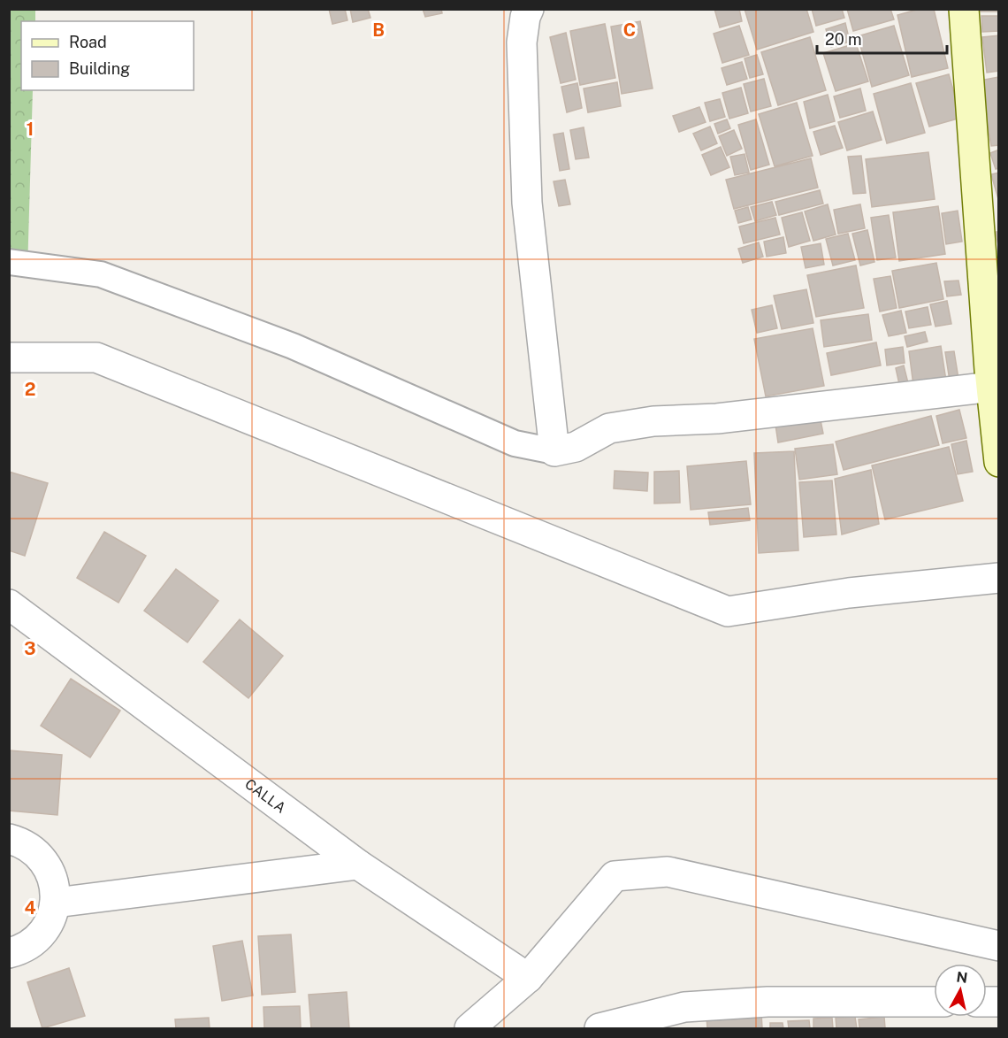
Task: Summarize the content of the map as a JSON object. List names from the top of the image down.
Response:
{
  "streets": {
    "street": ["CALLA"]
  },
  "legend": ["Road", "Building"],
  "scale_bar": "20 m",
  "north": "top",
  "grid": {
    "columns": ["B", "C"],
    "rows": [
      "1",
      "2",
      "3",
      "4"
    ]
  }
}
